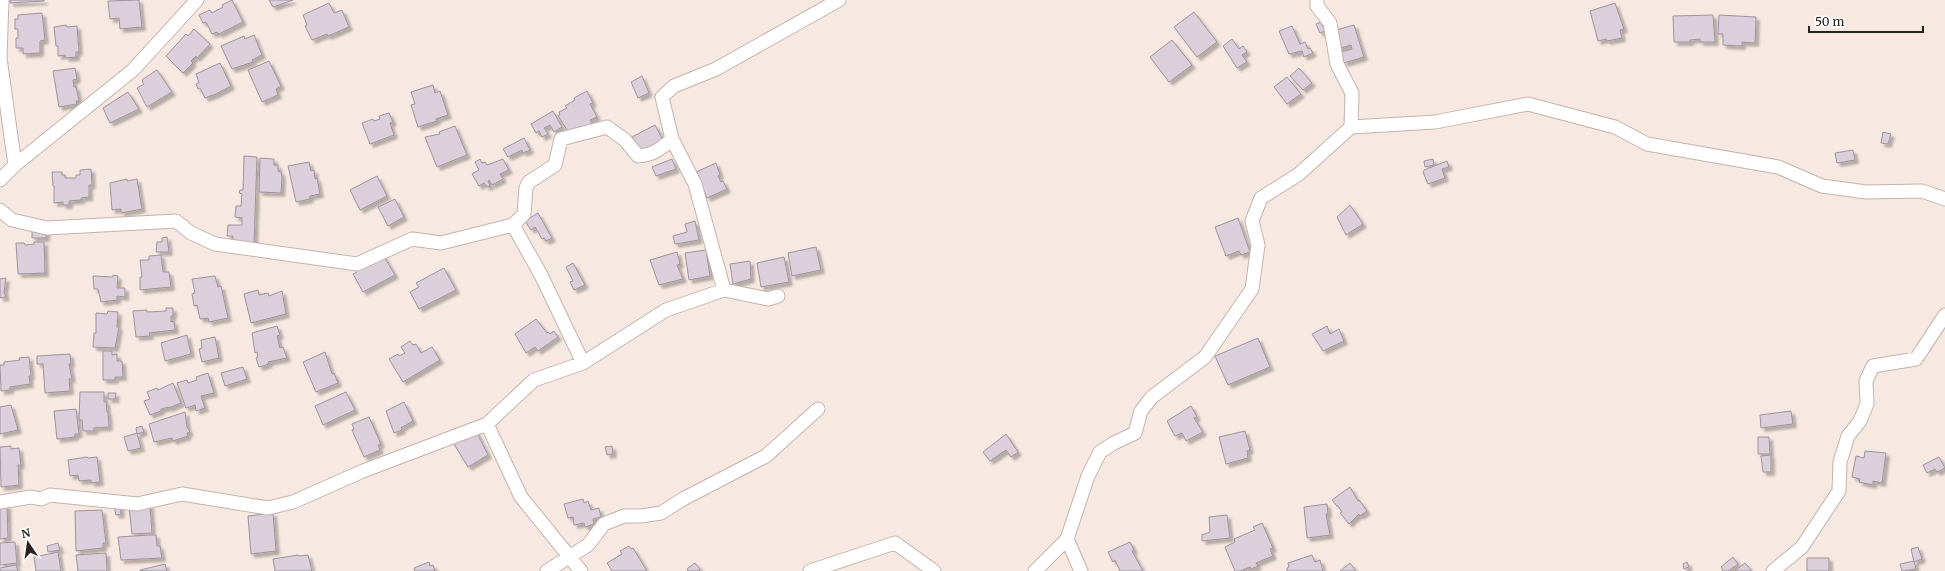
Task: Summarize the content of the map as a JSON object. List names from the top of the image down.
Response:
{
  "scale_bar": "50 m",
  "north": "top"
}
